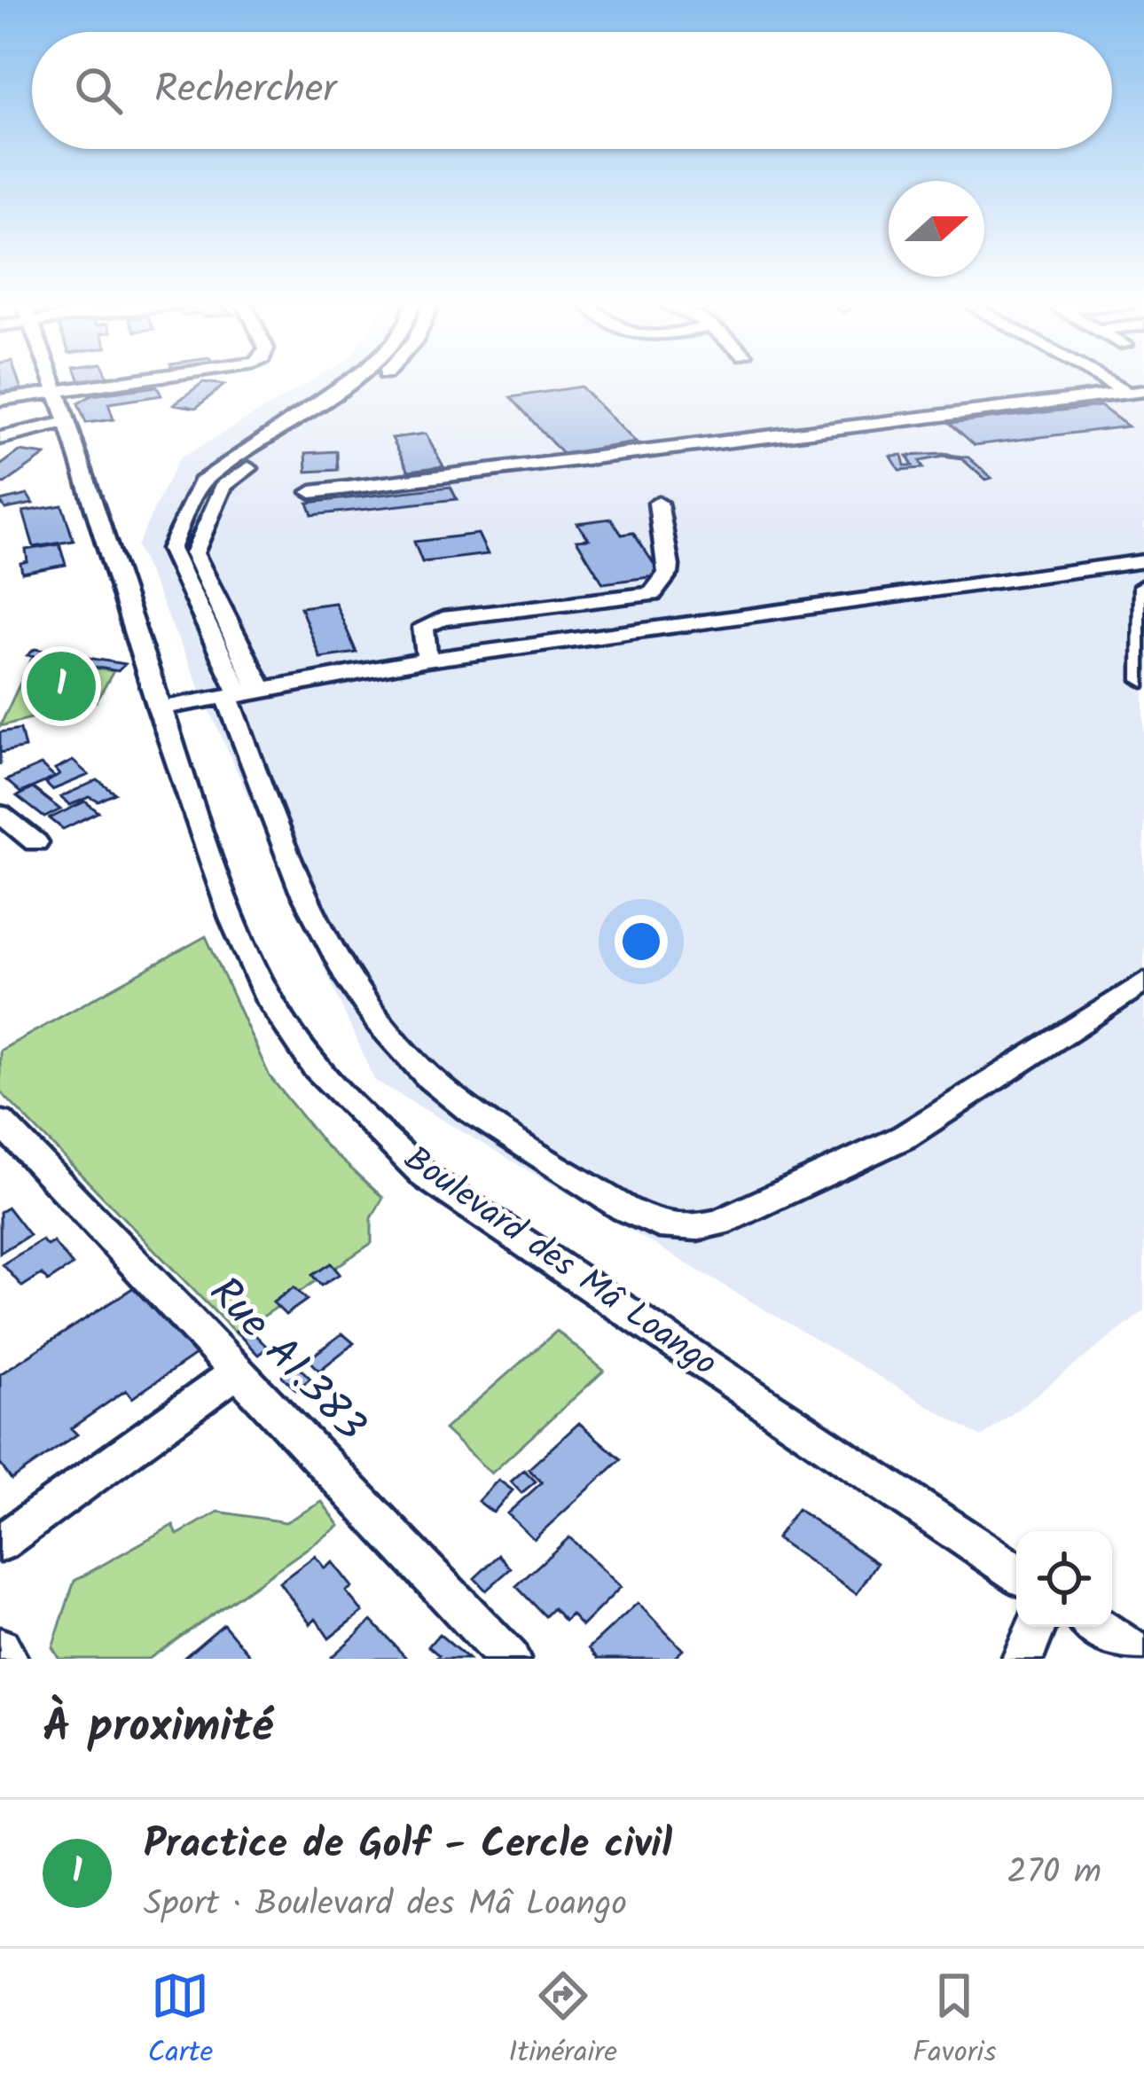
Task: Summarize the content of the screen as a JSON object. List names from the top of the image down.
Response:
{
  "streets": {
    "street": ["Boulevard des Mâ Loango", "Rue A1.383"]
  },
  "north": "right",
  "page": {
    "search": "Rechercher",
    "pins": "1",
    "heading": "À proximité",
    "list": [
      {
        "mark": "1",
        "name": "Practice de Golf - Cercle civil",
        "note": "Sport · Boulevard des Mâ Loango",
        "value": "270 m"
      }
    ],
    "nav": ["Carte", "Itinéraire", "Favoris"]
  }
}
